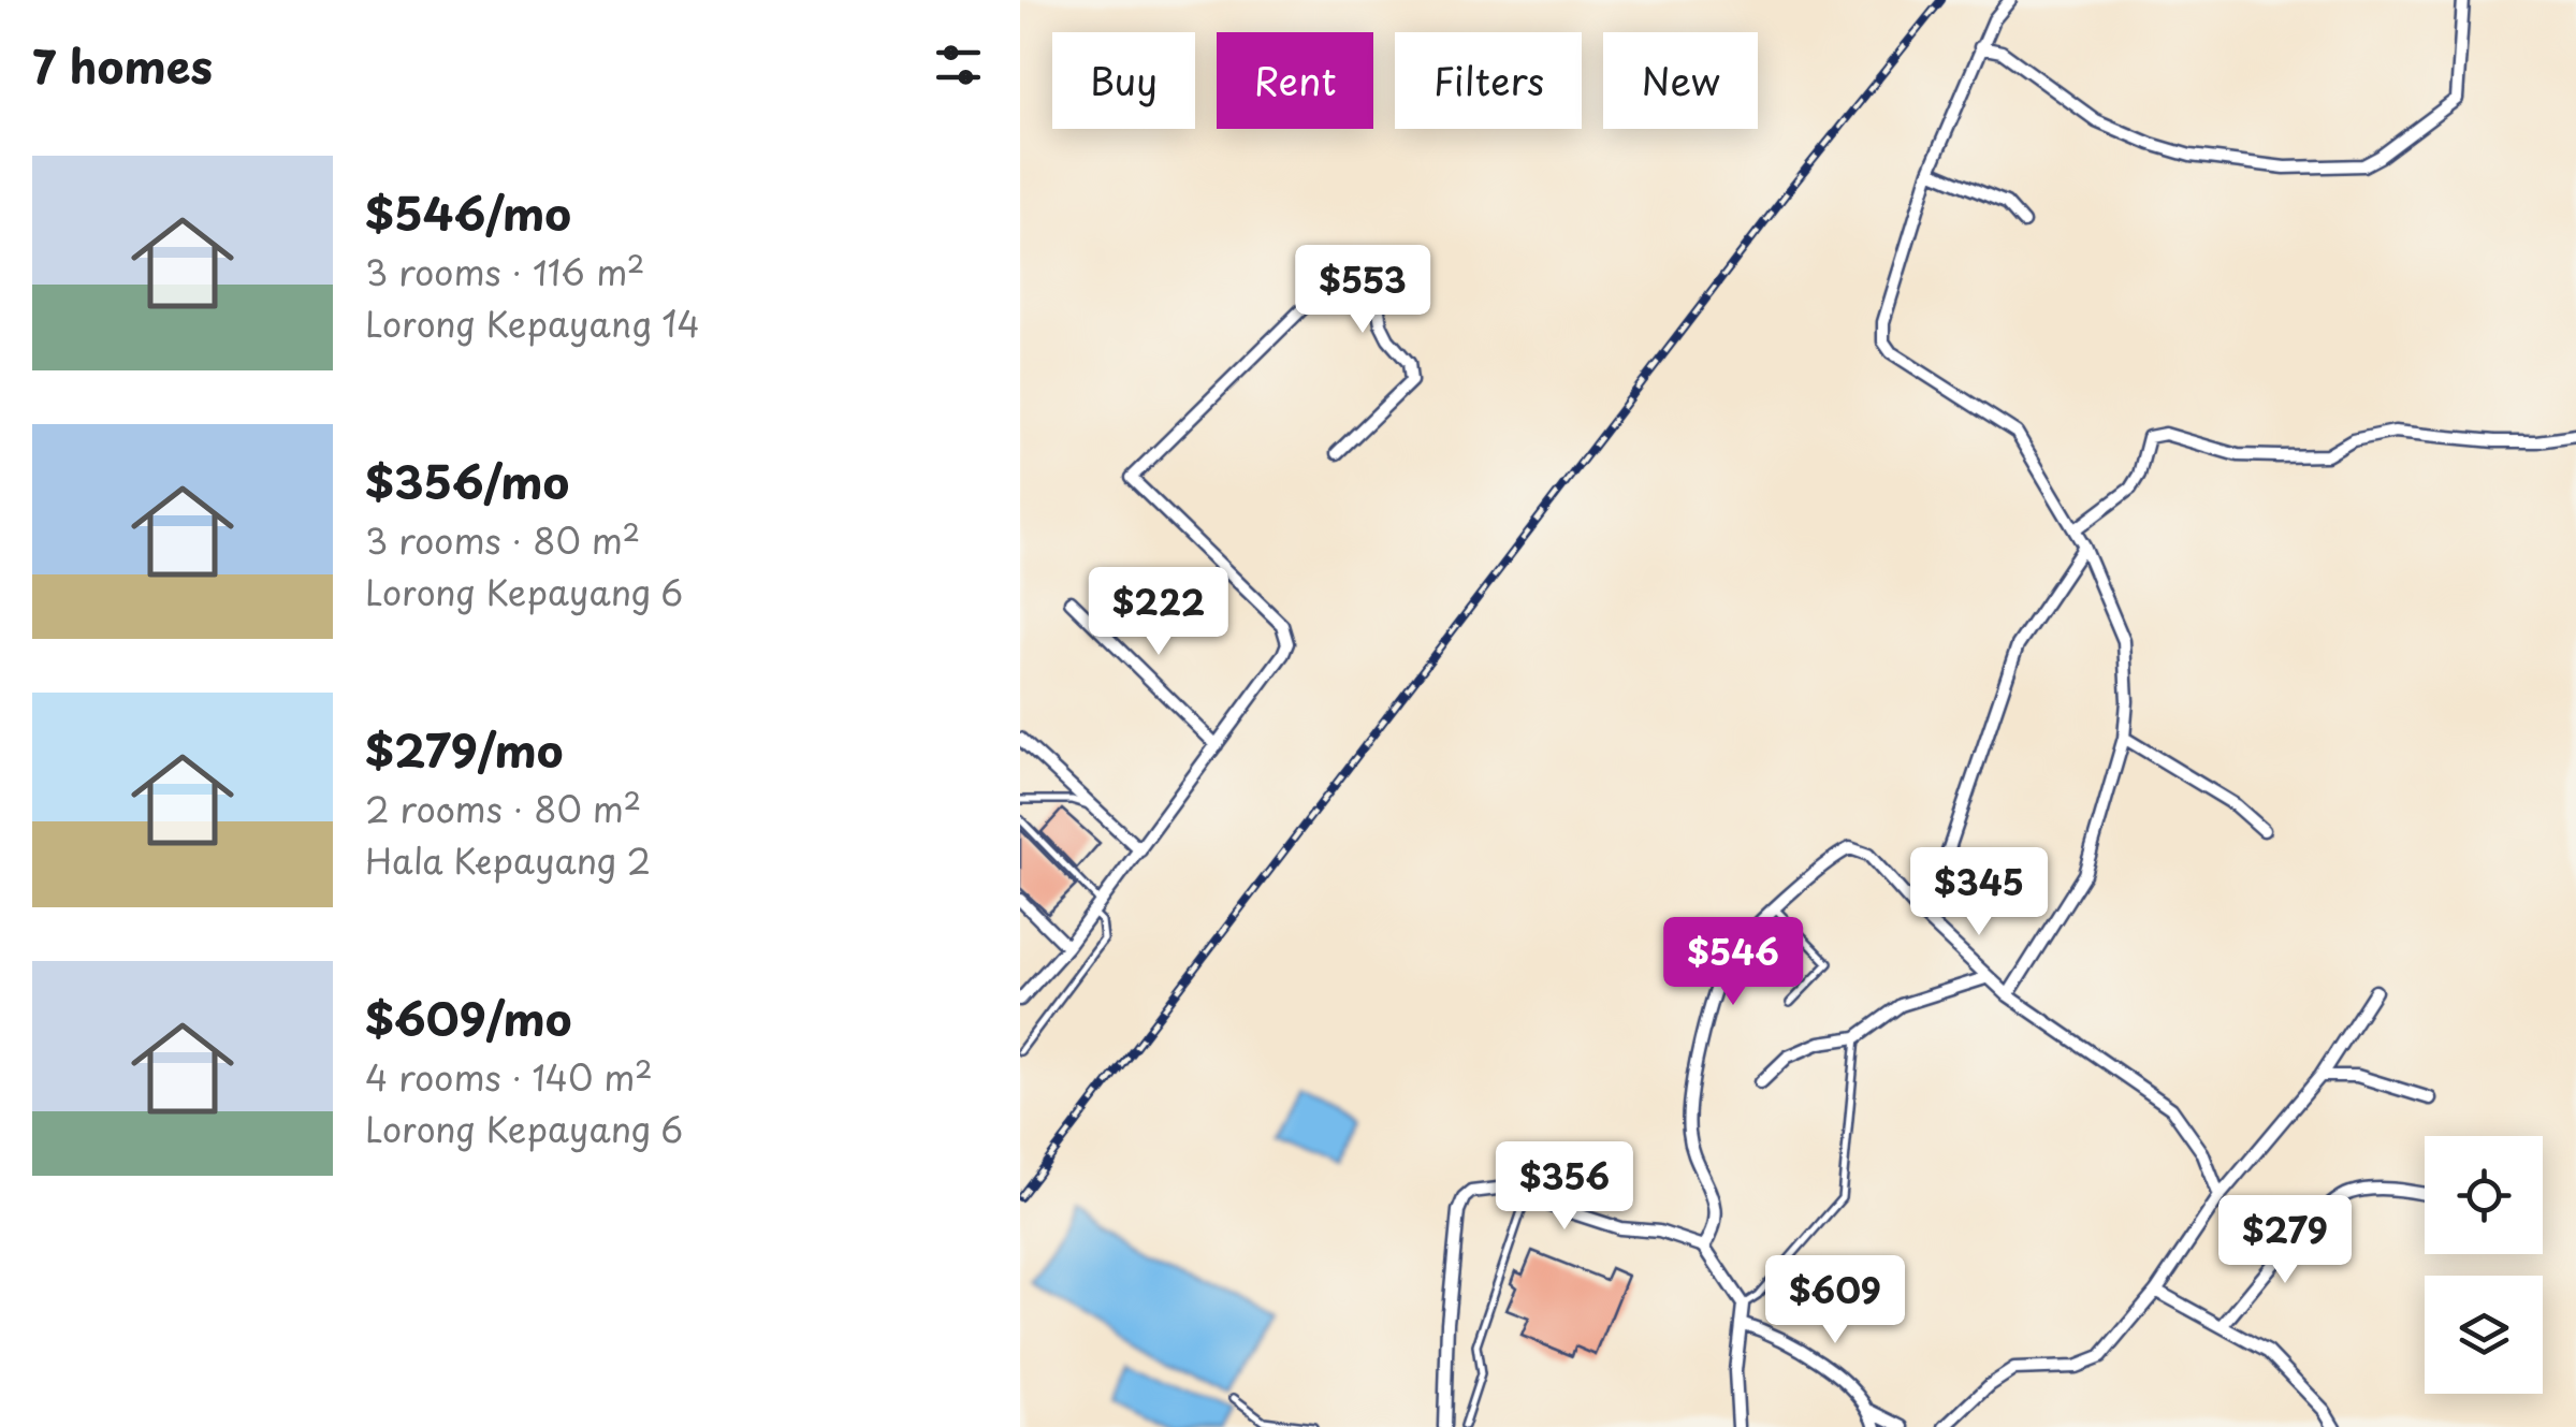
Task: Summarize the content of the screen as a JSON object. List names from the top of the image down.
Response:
{
  "page": {
    "heading": "7 homes",
    "chip": [
      "Buy",
      "Rent",
      "Filters",
      "New"
    ],
    "list": [
      {
        "name": "$546/mo",
        "note": "3 rooms · 116 m² · Lorong Kepayang 14"
      },
      {
        "name": "$356/mo",
        "note": "3 rooms · 80 m² · Lorong Kepayang 6"
      },
      {
        "name": "$279/mo",
        "note": "2 rooms · 80 m² · Hala Kepayang 2"
      },
      {
        "name": "$609/mo",
        "note": "4 rooms · 140 m² · Lorong Kepayang 6"
      }
    ],
    "price": [
      "$553",
      "$222",
      "$345",
      "$546",
      "$356",
      "$279",
      "$609"
    ]
  }
}
